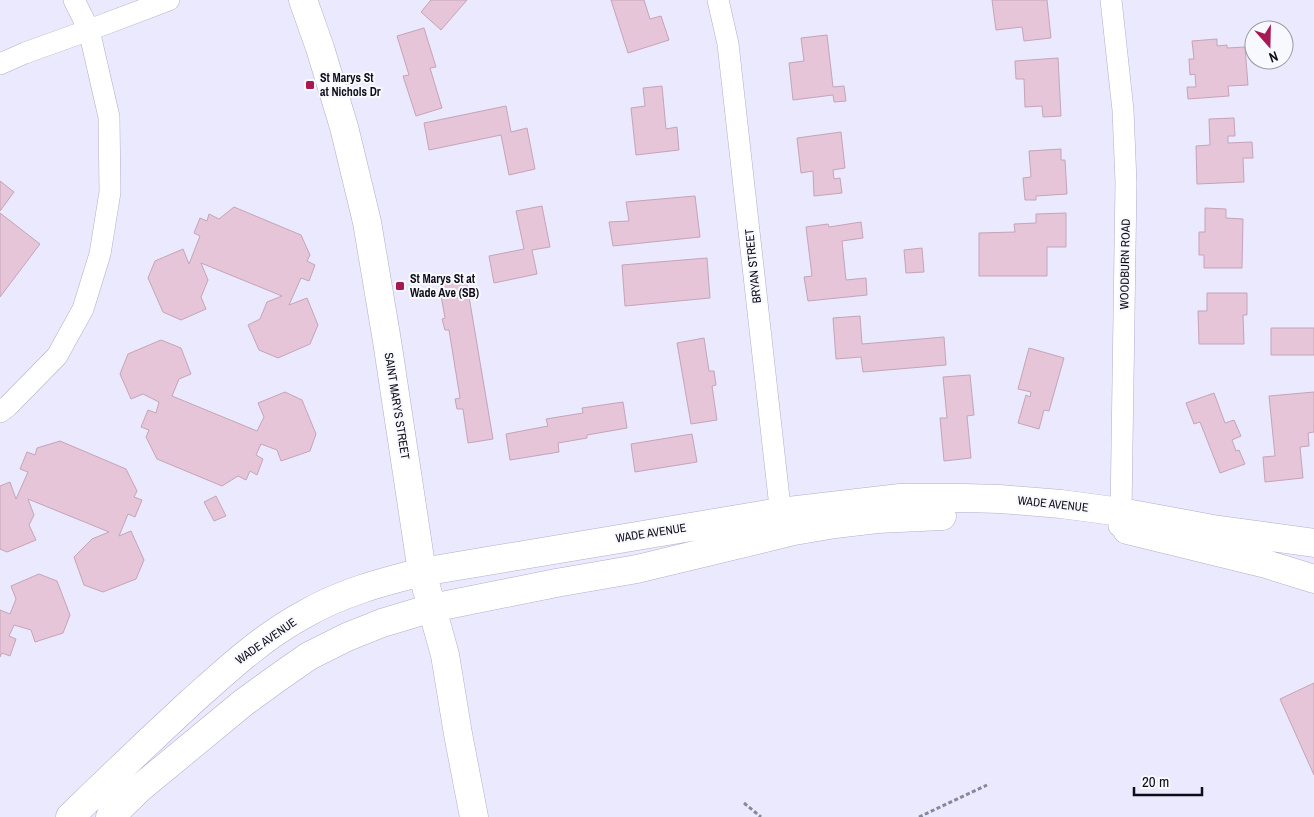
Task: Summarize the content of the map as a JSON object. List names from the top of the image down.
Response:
{
  "streets": {
    "main road": ["SAINT MARYS STREET", "WADE AVENUE"],
    "street": ["WOODBURN ROAD", "BRYAN STREET"]
  },
  "crossings": [
    ["WOODBURN ROAD", "WADE AVENUE"],
    ["BRYAN STREET", "WADE AVENUE"],
    ["SAINT MARYS STREET", "WADE AVENUE"]
  ],
  "places": {
    "transit": ["St Marys St at Nichols Dr", "St Marys St at Wade Ave (SB)"]
  },
  "scale_bar": "20 m",
  "north": "bottom"
}
